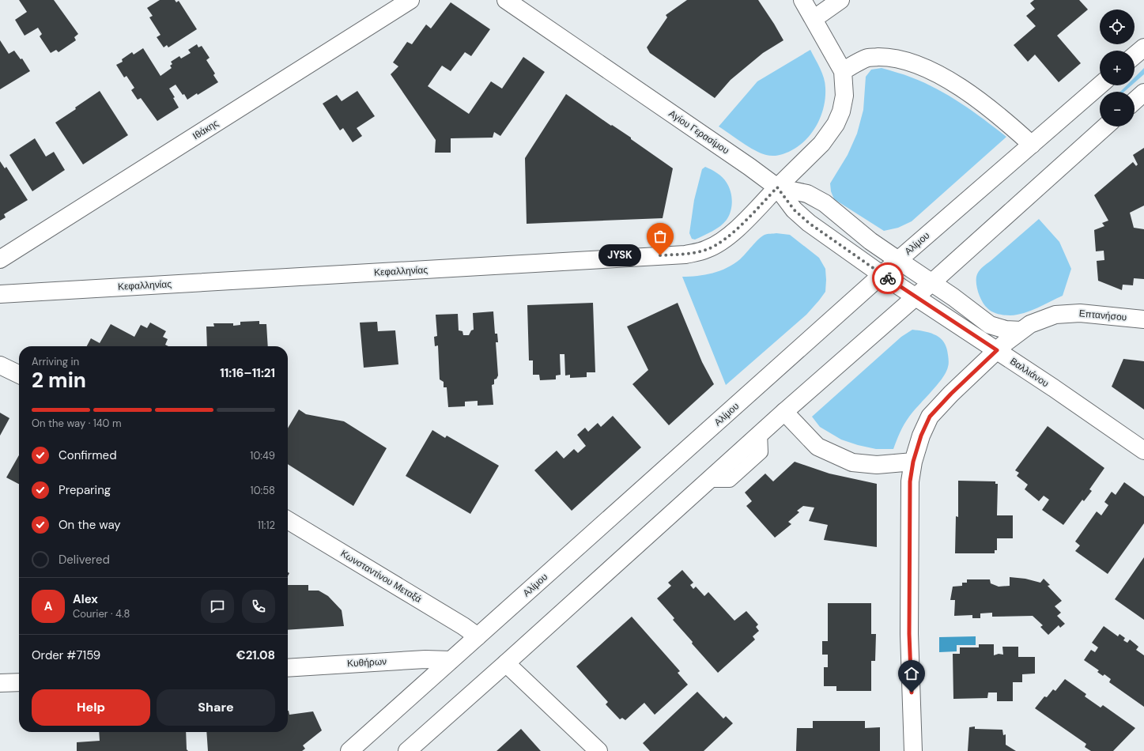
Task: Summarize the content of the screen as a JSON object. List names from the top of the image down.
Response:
{
  "streets": {
    "street": [
      "Ιθάκης",
      "Αγίου Γερασίμου",
      "Αλίμου",
      "Κεφαλληνίας",
      "Επτανήσου",
      "Βαλλιάνου",
      "Κωνσταντίνου Μεταξά",
      "Κυθήρων"
    ]
  },
  "crossings": [
    ["Αγίου Γερασίμου", "Αλίμου"],
    ["Αγίου Γερασίμου", "Κεφαλληνίας"],
    ["Αγίου Γερασίμου", "Βαλλιάνου"],
    ["Αλίμου", "Βαλλιάνου"],
    ["Αλίμου", "Κωνσταντίνου Μεταξά"],
    ["Αλίμου", "Κυθήρων"],
    ["Επτανήσου", "Βαλλιάνου"]
  ],
  "places": ["JYSK"],
  "page": {
    "map_buttons": ["+", "−"],
    "bubble": "JYSK",
    "heading": ["2 min", "Arriving in", "11:16–11:21"],
    "panel": [
      "Alex",
      "Courier · 4.8",
      "Order #7159",
      "€21.08"
    ],
    "bar": "On the way · 140 m",
    "list": [
      ["Confirmed", "10:49"],
      ["Preparing", "10:58"],
      ["On the way", "11:12"],
      "Delivered"
    ],
    "round": "A",
    "buttons": ["Help", "Share"]
  }
}
